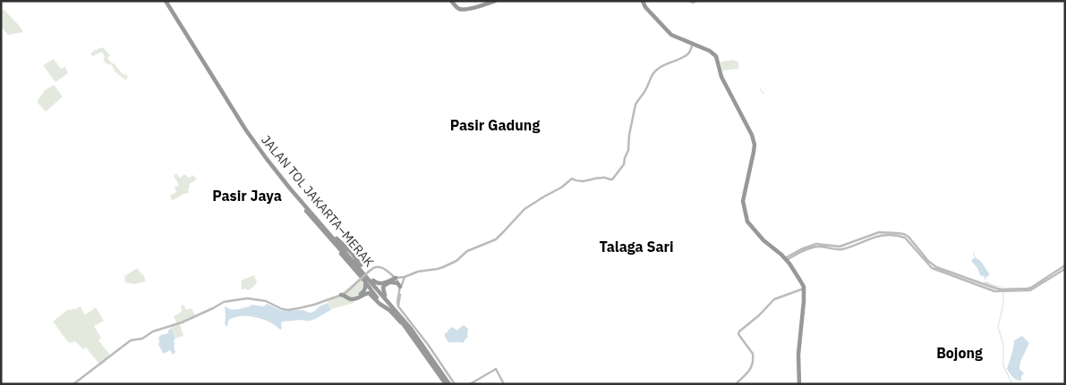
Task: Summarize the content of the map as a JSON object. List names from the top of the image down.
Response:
{
  "streets": {
    "highway": ["JALAN TOL JAKARTA–MERAK"]
  },
  "districts": [
    "Pasir Gadung",
    "Pasir Jaya",
    "Talaga Sari",
    "Bojong"
  ]
}
